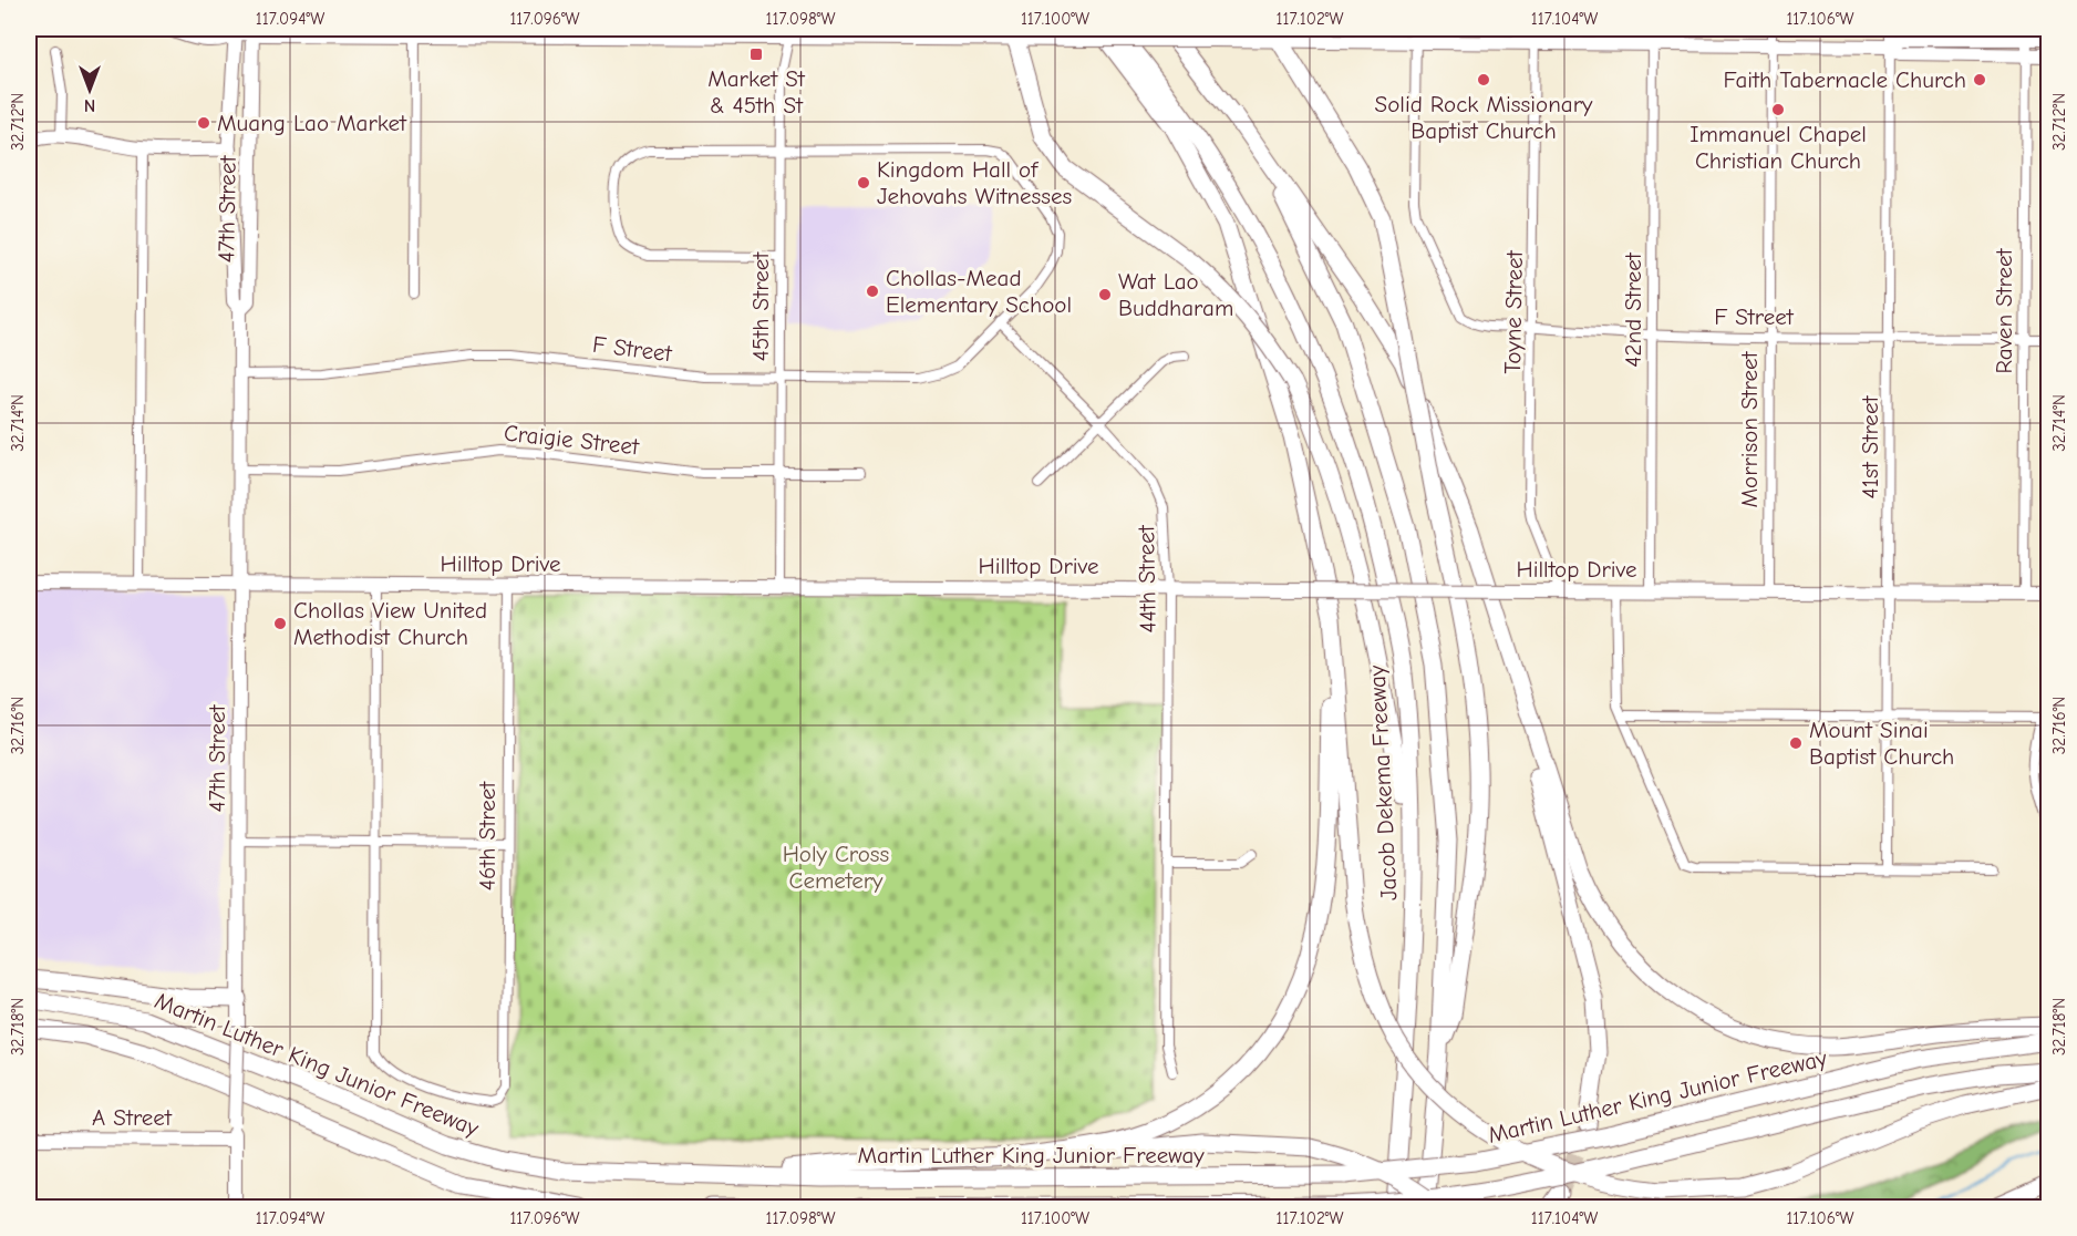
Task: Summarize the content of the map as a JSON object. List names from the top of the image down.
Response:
{
  "streets": {
    "highway": ["Jacob Dekema Freeway", "Martin Luther King Junior Freeway"],
    "main road": ["47th Street", "Hilltop Drive", "A Street"],
    "street": [
      "45th Street",
      "42nd Street",
      "Raven Street",
      "Toyne Street",
      "F Street",
      "Morrison Street",
      "Craigie Street",
      "41st Street",
      "44th Street",
      "46th Street"
    ]
  },
  "crossings": [
    ["47th Street", "F Street"],
    ["47th Street", "Craigie Street"],
    ["47th Street", "Hilltop Drive"],
    ["47th Street", "A Street"],
    ["45th Street", "F Street"],
    ["45th Street", "Craigie Street"],
    ["45th Street", "Hilltop Drive"],
    ["42nd Street", "F Street"],
    ["42nd Street", "Hilltop Drive"],
    ["Raven Street", "F Street"],
    ["Raven Street", "Hilltop Drive"],
    ["Toyne Street", "F Street"],
    ["Toyne Street", "Hilltop Drive"],
    ["F Street", "Morrison Street"],
    ["F Street", "41st Street"],
    ["F Street", "44th Street"],
    ["Morrison Street", "Hilltop Drive"],
    ["41st Street", "Hilltop Drive"],
    ["Hilltop Drive", "44th Street"],
    ["Hilltop Drive", "46th Street"]
  ],
  "parks": ["Holy Cross Cemetery"],
  "places": {
    "transit": ["Market St & 45th St"],
    "other": [
      "Solid Rock Missionary Baptist Church",
      "Faith Tabernacle Church",
      "Immanuel Chapel Christian Church",
      "Muang Lao Market",
      "Kingdom Hall of Jehovahs Witnesses",
      "Chollas-Mead Elementary School",
      "Wat Lao Buddharam",
      "Chollas View United Methodist Church",
      "Mount Sinai Baptist Church"
    ]
  },
  "north": "bottom",
  "coordinates": [
    "117.094°W",
    "117.096°W",
    "117.098°W",
    "117.100°W",
    "117.102°W",
    "117.104°W",
    "117.106°W",
    "32.712°N",
    "32.714°N",
    "32.716°N",
    "32.718°N"
  ]
}
